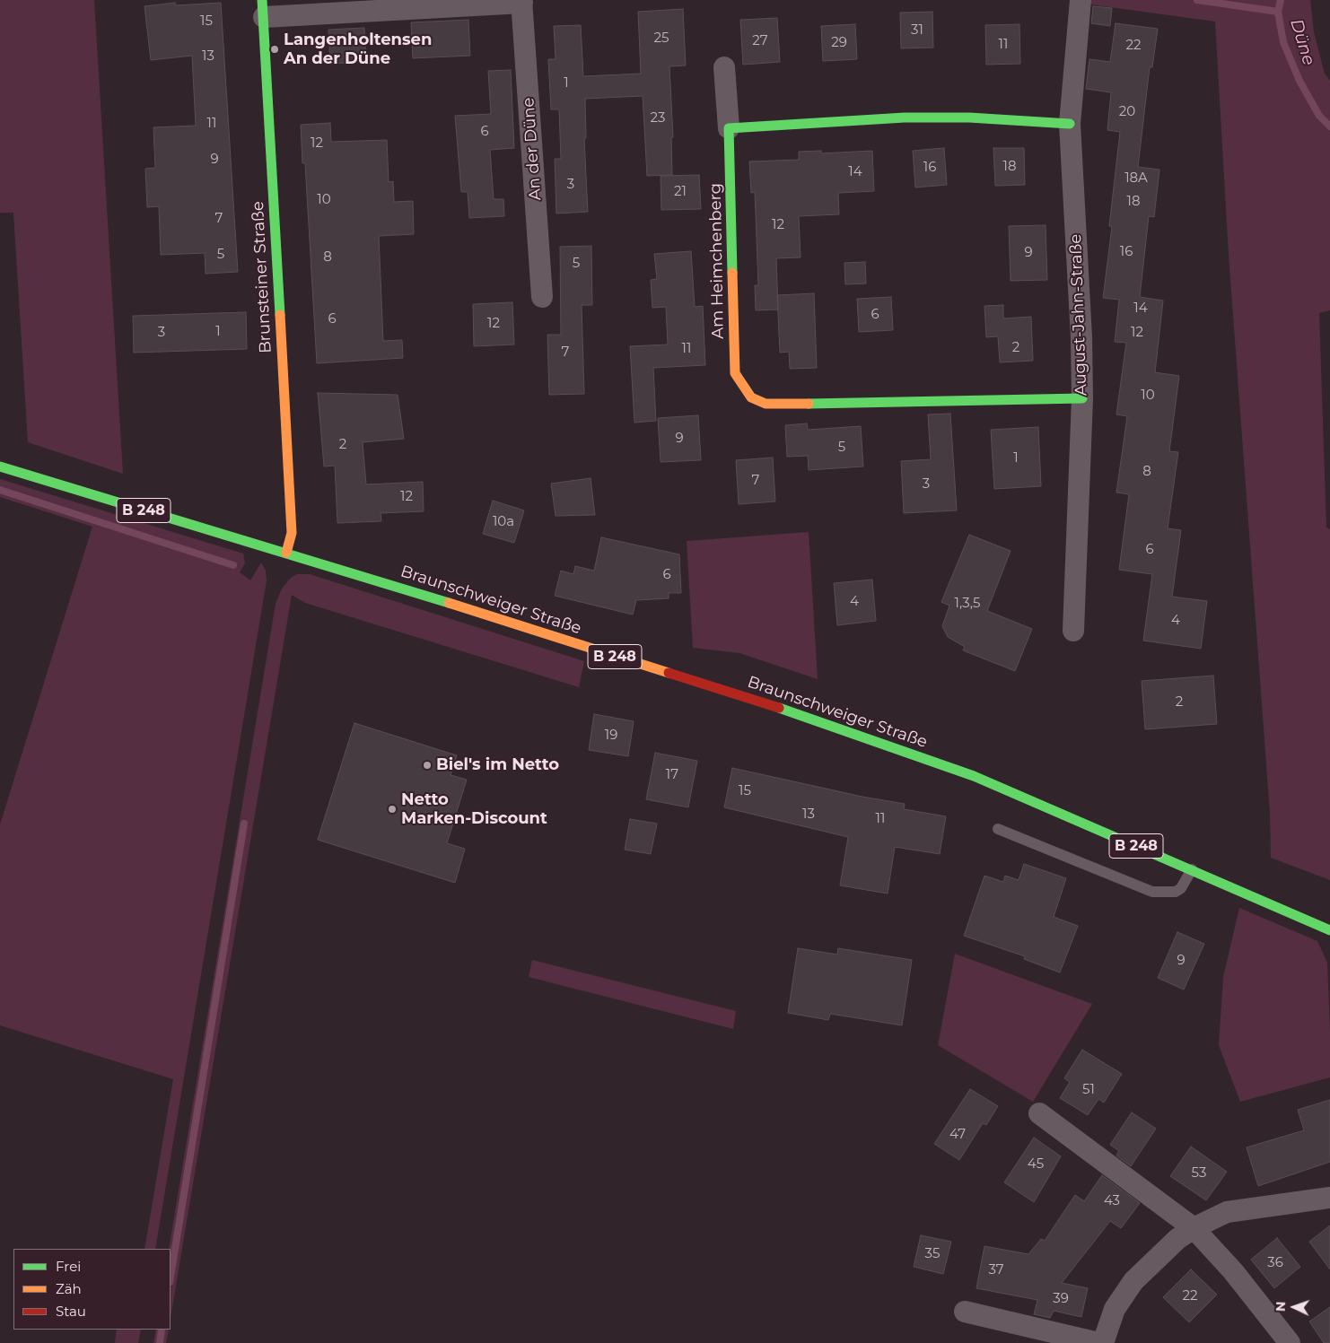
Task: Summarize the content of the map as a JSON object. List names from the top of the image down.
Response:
{
  "streets": {
    "street": [
      "An der Düne",
      "Am Heimchenberg",
      "Brunsteiner Straße",
      "August-Jahn-Straße",
      "B 248",
      "Braunschweiger Straße"
    ]
  },
  "crossings": [
    ["Am Heimchenberg", "August-Jahn-Straße"],
    ["Brunsteiner Straße", "Braunschweiger Straße"]
  ],
  "water": ["Düne"],
  "places": ["Langenholtensen An der Düne", "Biel's im Netto", "Netto Marken-Discount"],
  "house_numbers": [
    "15",
    "31",
    "25",
    "27",
    "29",
    "11",
    "22",
    "13",
    "1",
    "20",
    "23",
    "11",
    "6",
    "12",
    "9",
    "18",
    "16",
    "14",
    "18A",
    "3",
    "21",
    "10",
    "18",
    "7",
    "12",
    "16",
    "9",
    "5",
    "8",
    "5",
    "14",
    "6",
    "6",
    "12",
    "1",
    "3",
    "12",
    "2",
    "11",
    "7",
    "10",
    "9",
    "2",
    "5",
    "1",
    "8",
    "7",
    "3",
    "12",
    "10a",
    "6",
    "6",
    "4",
    "1,3,5",
    "4",
    "2",
    "19",
    "17",
    "15",
    "13",
    "11",
    "9",
    "51",
    "47",
    "45",
    "53",
    "43",
    "35",
    "36",
    "37",
    "22",
    "39"
  ],
  "legend": ["Frei", "Zäh", "Stau"],
  "north": "left"
}
